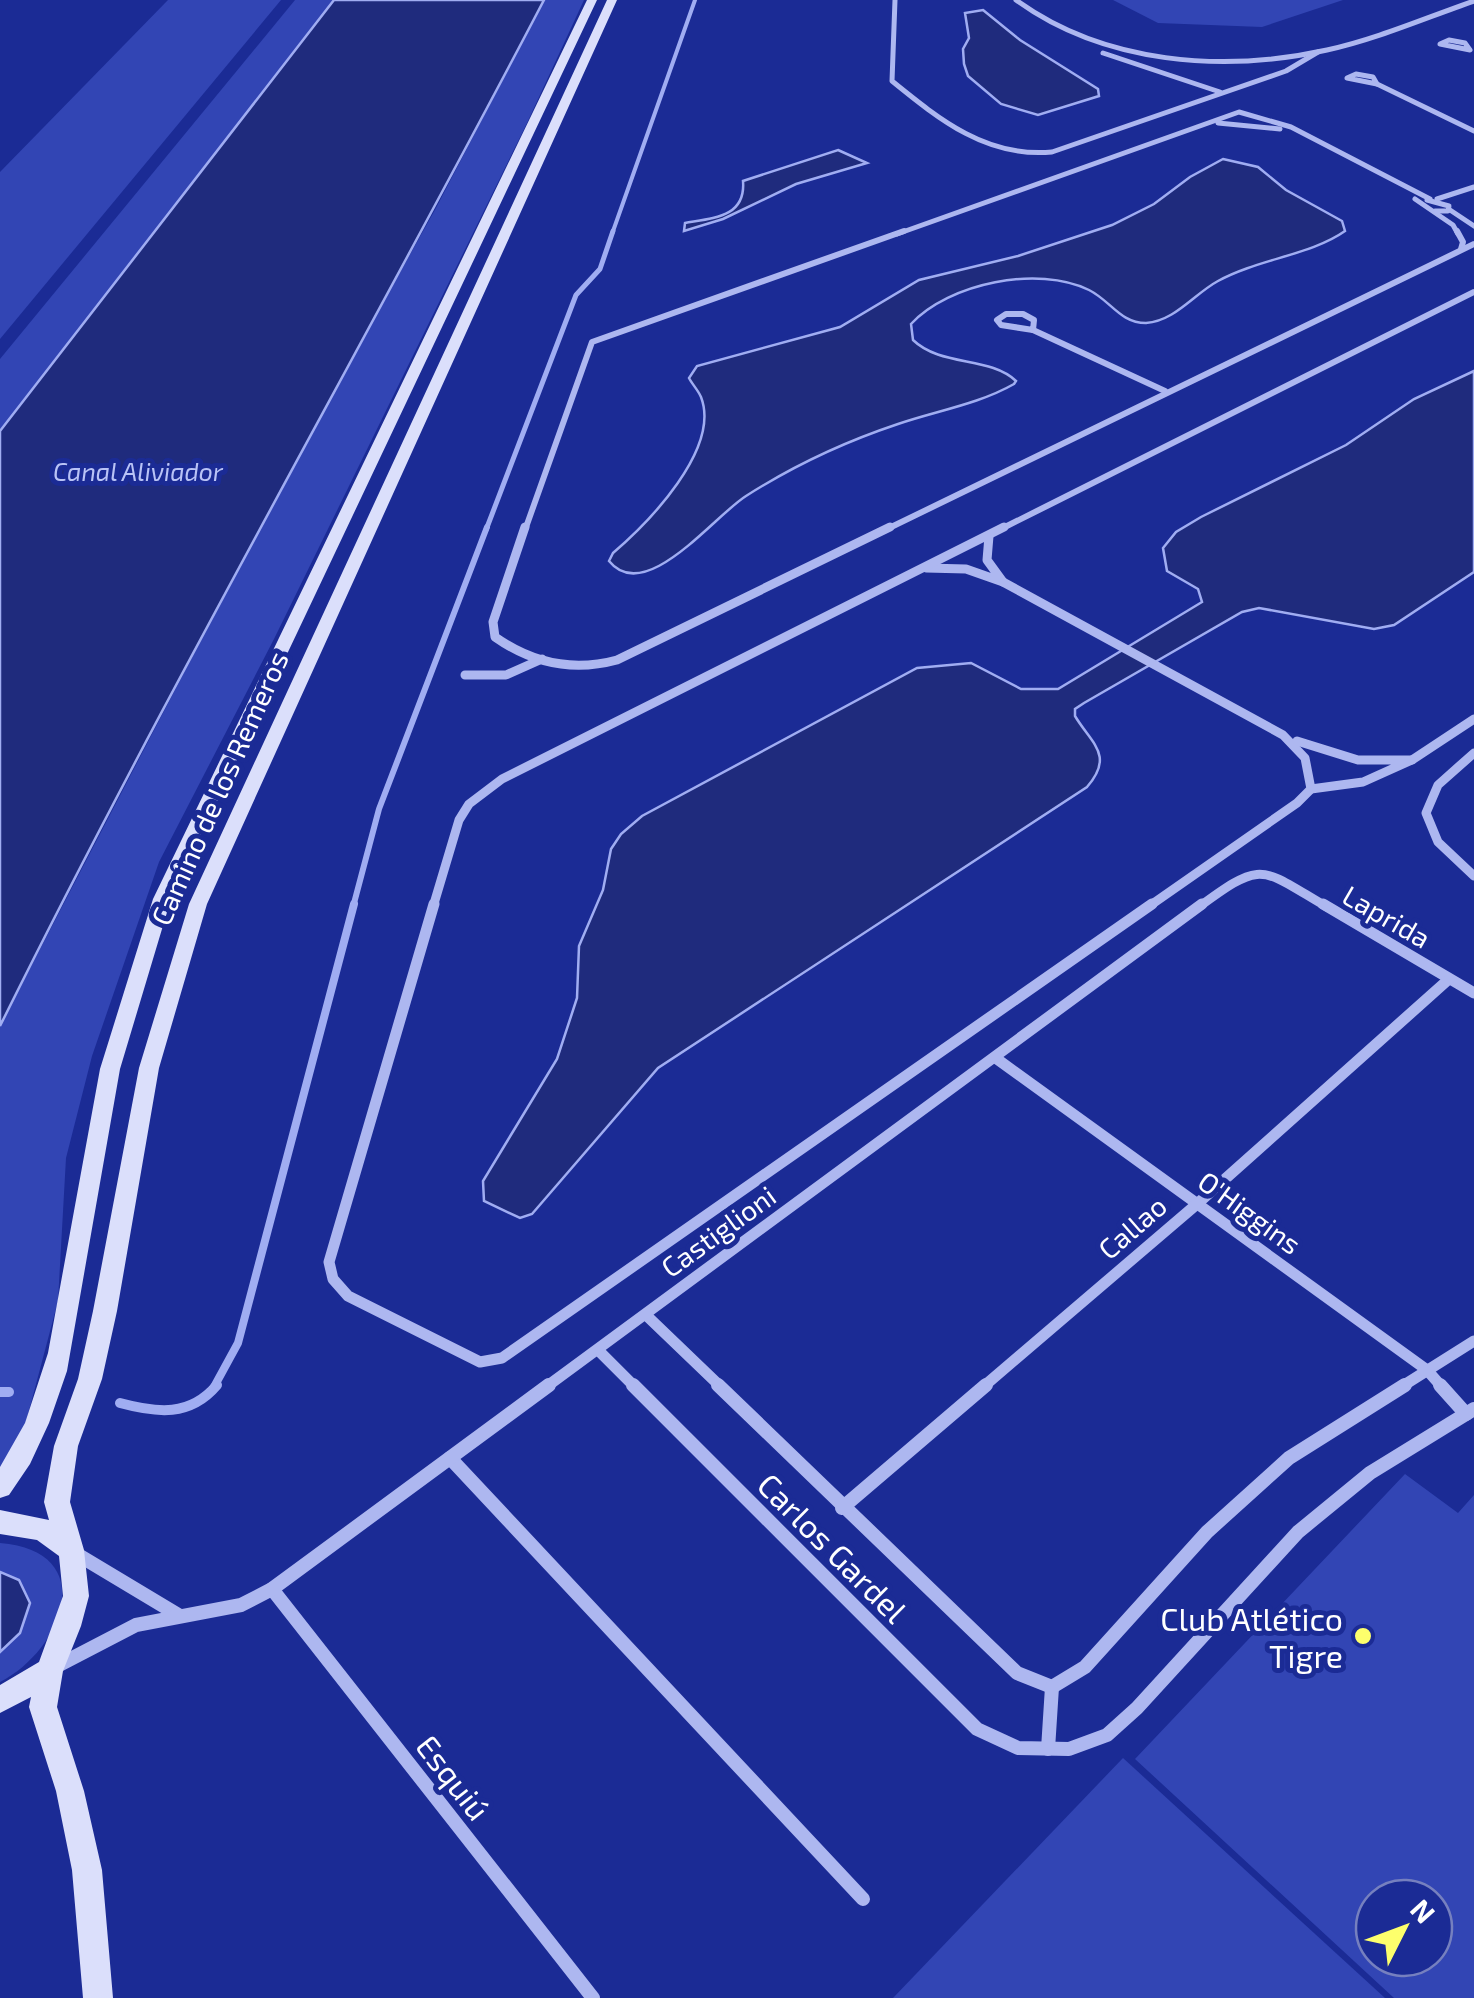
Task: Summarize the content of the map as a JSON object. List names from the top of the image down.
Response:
{
  "streets": {
    "main road": ["Camino de los Remeros"],
    "street": [
      "Laprida",
      "O'Higgins",
      "Callao",
      "Castiglioni",
      "Carlos Gardel",
      "Esquiú"
    ]
  },
  "crossings": [
    ["Camino de los Remeros", "Castiglioni"],
    ["Laprida", "Callao"],
    ["Laprida", "Castiglioni"],
    ["O'Higgins", "Callao"],
    ["O'Higgins", "Castiglioni"],
    ["Callao", "Carlos Gardel"],
    ["Castiglioni", "Carlos Gardel"],
    ["Castiglioni", "Esquiú"]
  ],
  "water": ["Canal Aliviador"],
  "places": ["Club Atlético Tigre"],
  "north": "top right"
}
